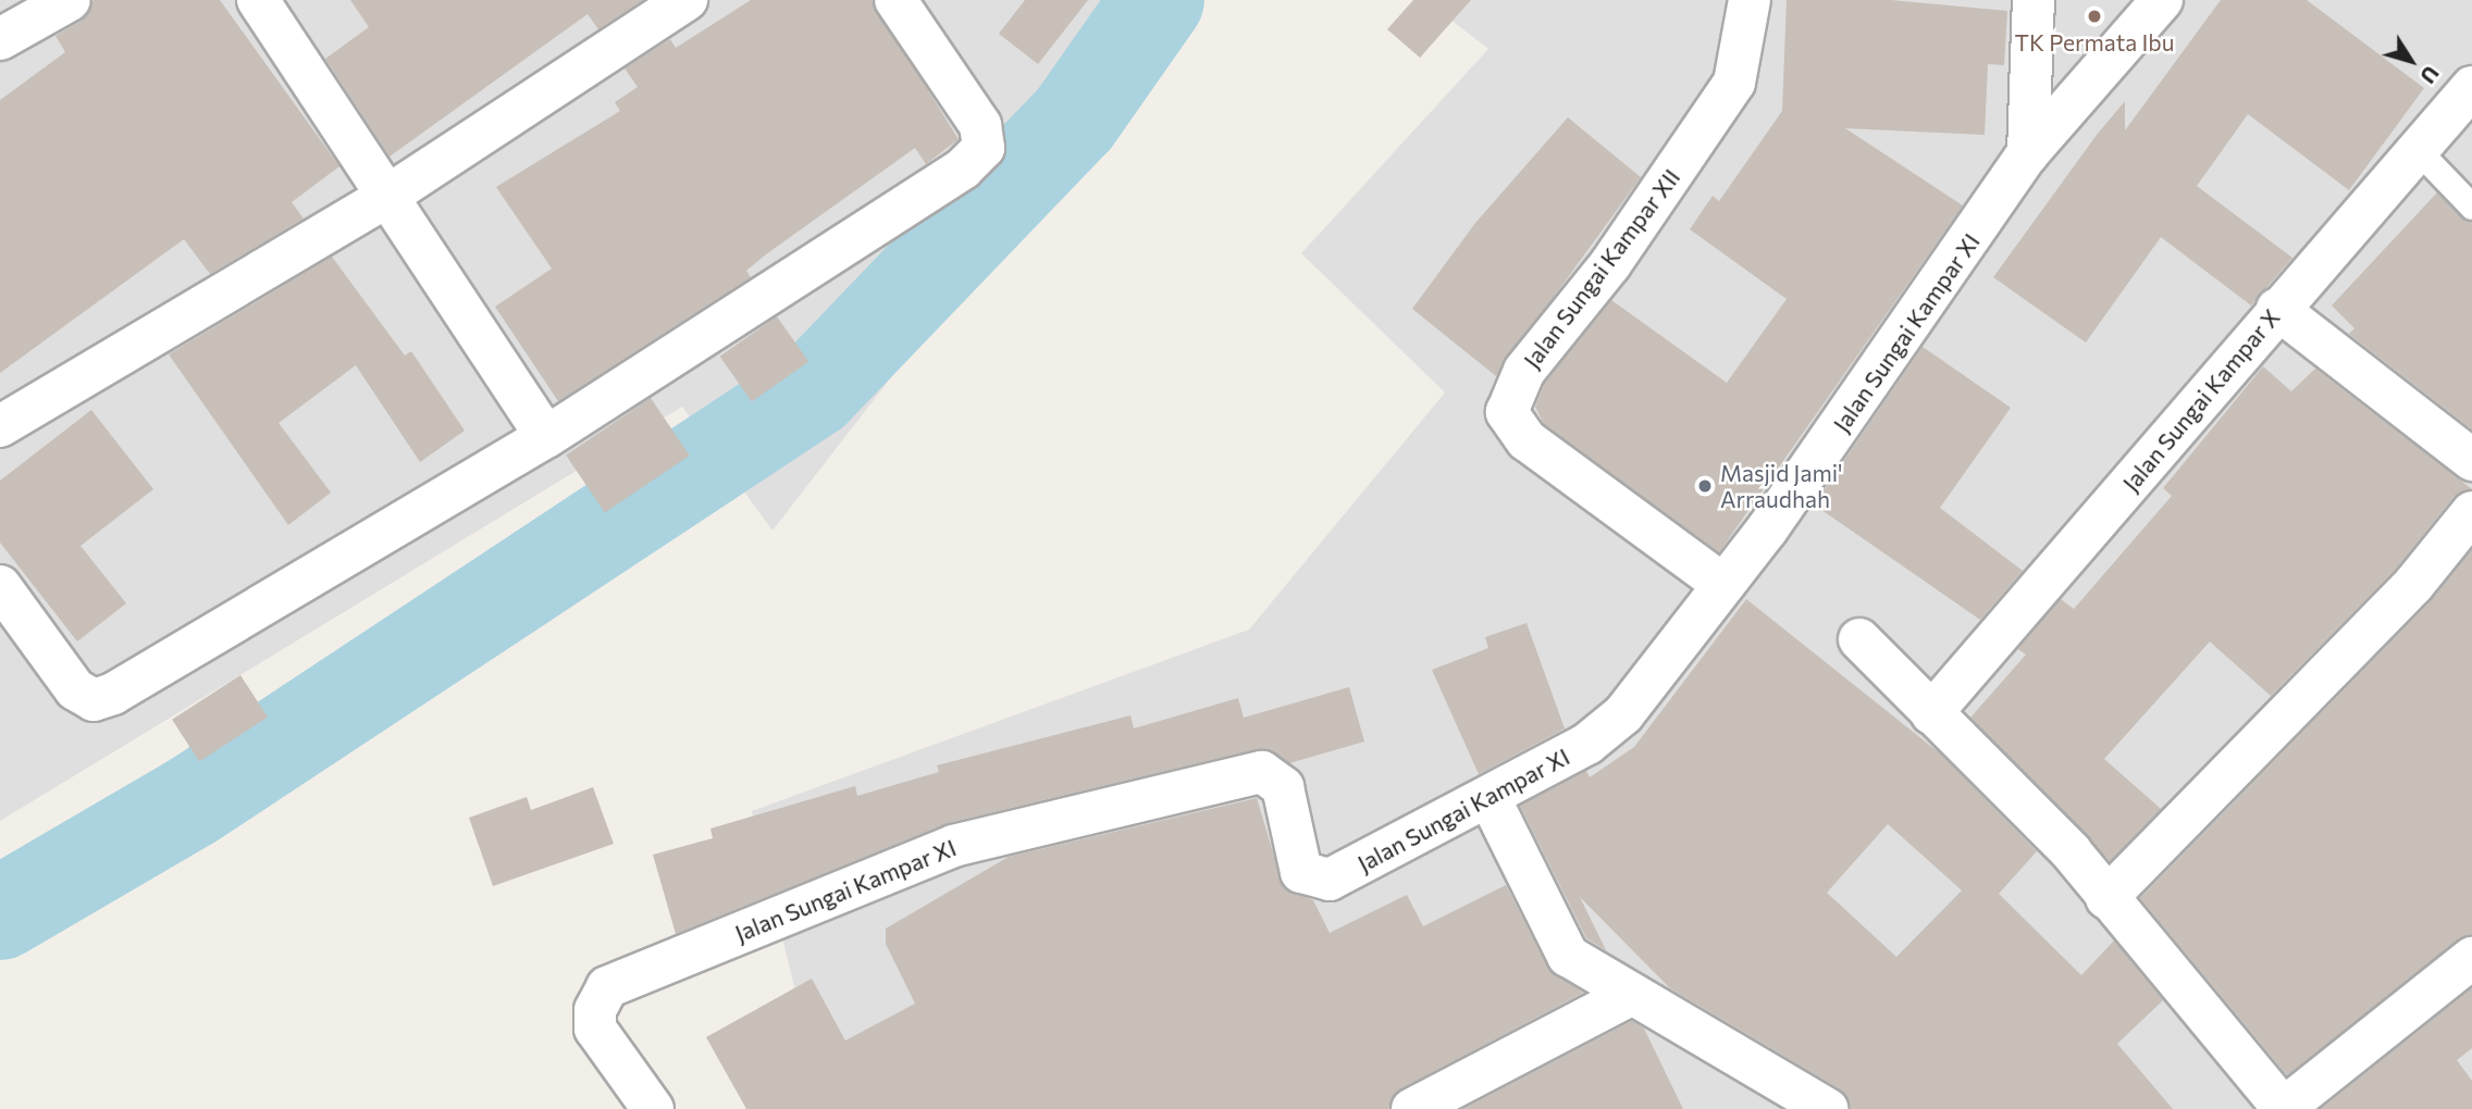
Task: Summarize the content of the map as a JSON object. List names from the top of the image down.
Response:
{
  "streets": {
    "street": ["Jalan Sungai Kampar XII", "Jalan Sungai Kampar XI", "Jalan Sungai Kampar X"]
  },
  "crossings": [
    ["Jalan Sungai Kampar XII", "Jalan Sungai Kampar XI"]
  ],
  "places": ["TK Permata Ibu", "Masjid Jami' Arraudhah"],
  "north": "bottom right"
}
